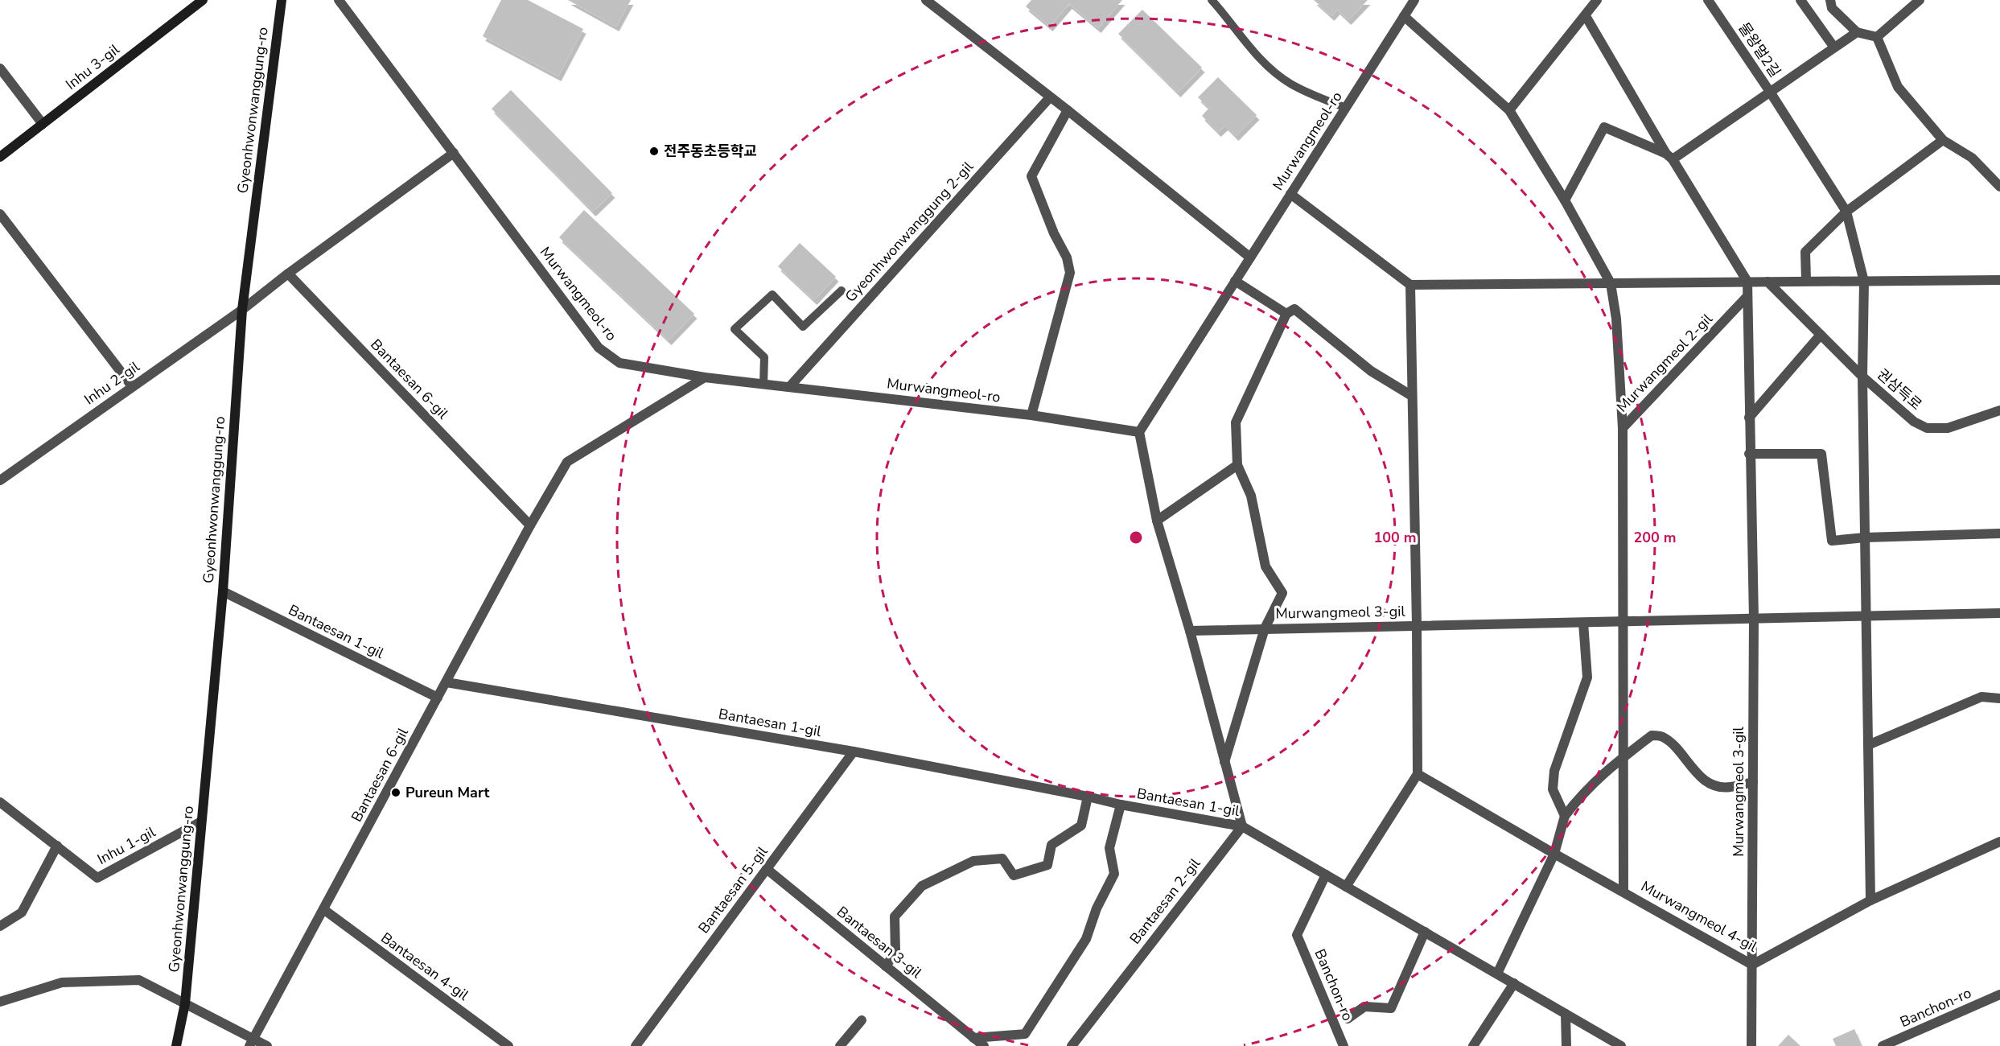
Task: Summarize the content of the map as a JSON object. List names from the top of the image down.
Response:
{
  "streets": {
    "street": [
      "물왕멀2길",
      "Inhu 3-gil",
      "Gyeonhwonwanggung-ro",
      "Murwangmeol-ro",
      "Gyeonhwonwanggung 2-gil",
      "Murwangmeol 2-gil",
      "Bantaesan 6-gil",
      "Inhu 2-gil",
      "권삼득로",
      "Murwangmeol 3-gil",
      "Bantaesan 1-gil",
      "Inhu 1-gil",
      "Bantaesan 5-gil",
      "Bantaesan 2-gil",
      "Murwangmeol 4-gil",
      "Bantaesan 3-gil",
      "Bantaesan 4-gil",
      "Banchon-ro"
    ]
  },
  "crossings": [
    ["Gyeonhwonwanggung-ro", "Bantaesan 6-gil"],
    ["Gyeonhwonwanggung-ro", "Inhu 2-gil"],
    ["Gyeonhwonwanggung-ro", "Bantaesan 1-gil"],
    ["Gyeonhwonwanggung-ro", "Inhu 1-gil"],
    ["Murwangmeol-ro", "Gyeonhwonwanggung 2-gil"],
    ["Murwangmeol-ro", "Bantaesan 6-gil"],
    ["Murwangmeol-ro", "Inhu 2-gil"],
    ["Bantaesan 6-gil", "Inhu 2-gil"],
    ["Bantaesan 6-gil", "Bantaesan 1-gil"],
    ["Bantaesan 6-gil", "Bantaesan 4-gil"],
    ["Murwangmeol 3-gil", "Murwangmeol 4-gil"],
    ["Bantaesan 1-gil", "Bantaesan 5-gil"],
    ["Bantaesan 1-gil", "Bantaesan 2-gil"],
    ["Bantaesan 1-gil", "Bantaesan 3-gil"],
    ["Bantaesan 5-gil", "Bantaesan 3-gil"]
  ],
  "places": ["전주동초등학교", "Pureun Mart"],
  "rings": ["100 m", "200 m"]
}
